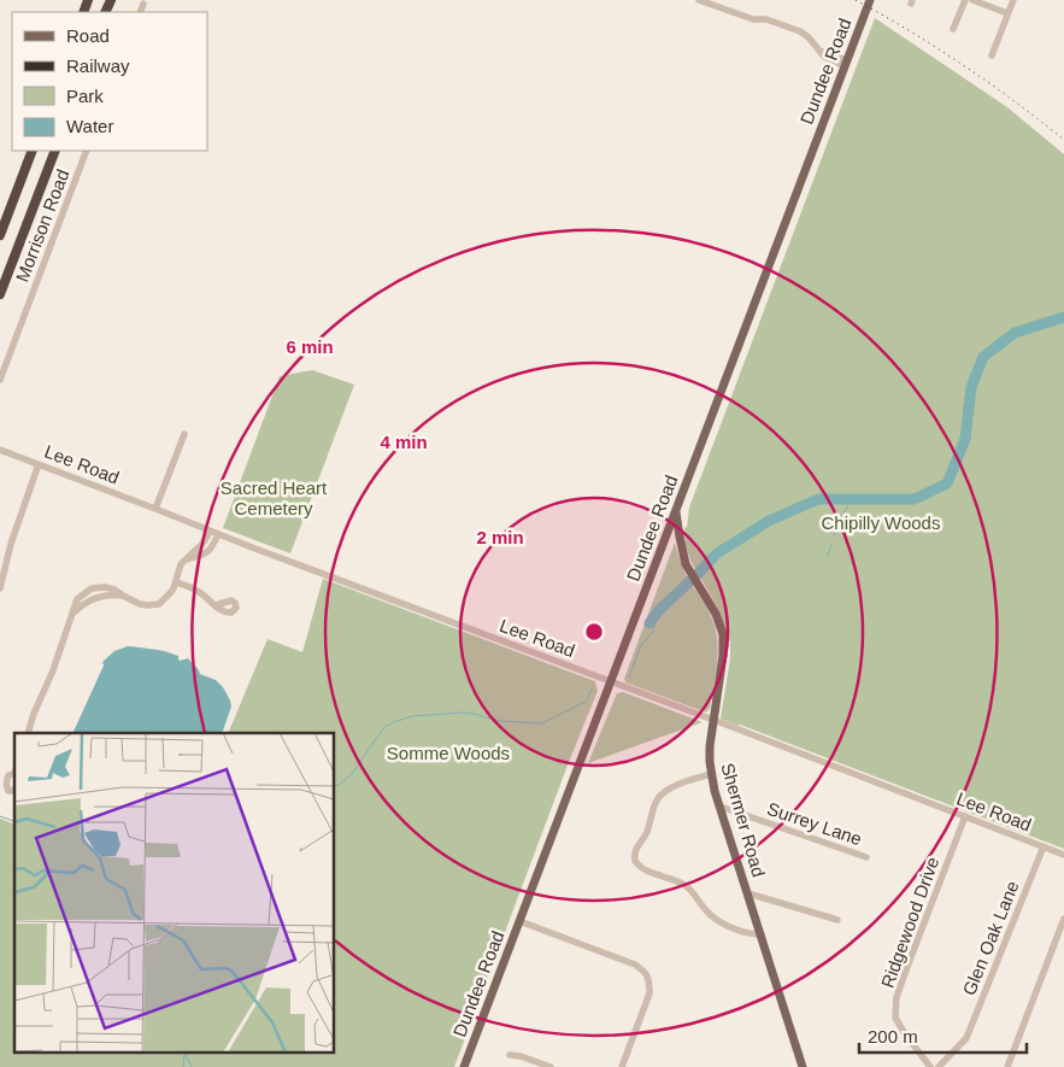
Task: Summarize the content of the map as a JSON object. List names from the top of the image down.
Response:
{
  "streets": {
    "main road": ["Dundee Road", "Shermer Road"],
    "street": [
      "Morrison Road",
      "Lee Road",
      "Surrey Lane",
      "Ridgewood Drive",
      "Glen Oak Lane"
    ]
  },
  "crossings": [
    ["Dundee Road", "Lee Road"],
    ["Dundee Road", "Shermer Road"],
    ["Lee Road", "Shermer Road"],
    ["Lee Road", "Ridgewood Drive"],
    ["Lee Road", "Glen Oak Lane"],
    ["Shermer Road", "Surrey Lane"]
  ],
  "parks": ["Sacred Heart Cemetery", "Chipilly Woods", "Somme Woods"],
  "legend": [
    "Road",
    "Railway",
    "Park",
    "Water"
  ],
  "scale_bar": "200 m",
  "rings": ["6 min", "4 min", "2 min"]
}
